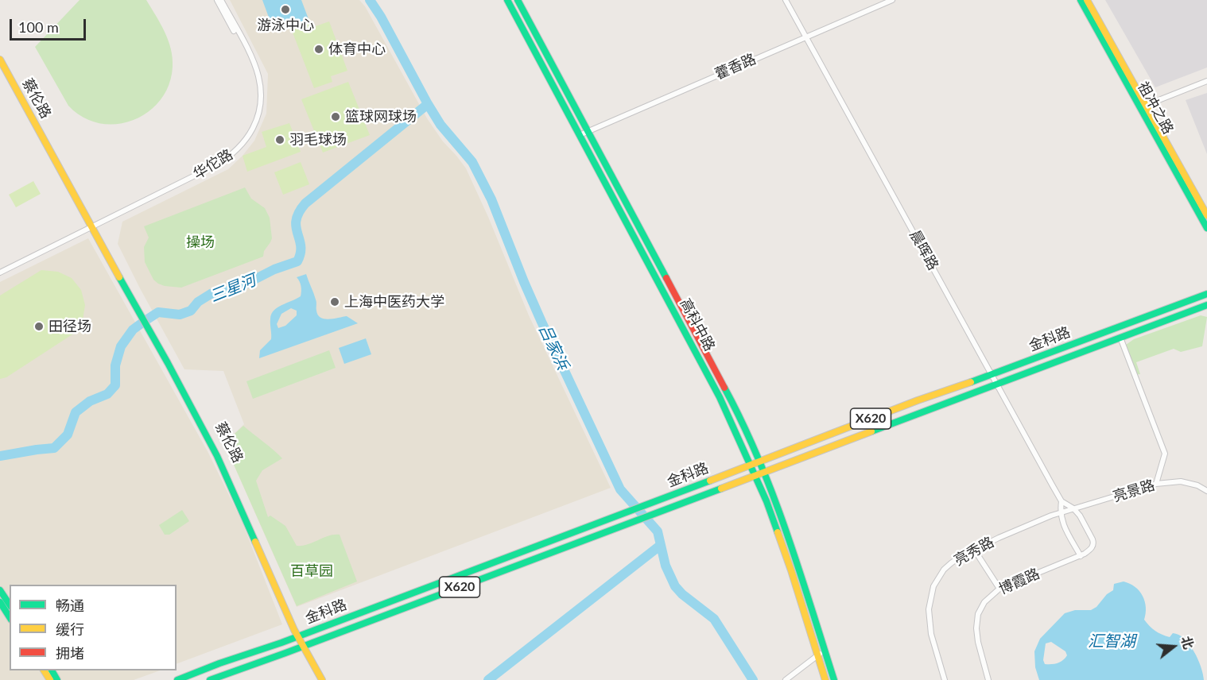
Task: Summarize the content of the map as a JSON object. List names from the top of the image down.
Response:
{
  "streets": {
    "main road": [
      "蔡伦路",
      "祖冲之路",
      "高科中路",
      "金科路",
      "X620"
    ],
    "street": [
      "藿香路",
      "华佗路",
      "晨晖路",
      "亮景路",
      "亮秀路",
      "博霞路"
    ]
  },
  "crossings": [
    ["藿香路", "晨晖路"],
    ["藿香路", "高科中路"],
    ["蔡伦路", "华佗路"],
    ["蔡伦路", "金科路"],
    ["晨晖路", "金科路"],
    ["高科中路", "金科路"],
    ["亮景路", "亮秀路"]
  ],
  "water": ["三星河", "吕家浜", "汇智湖"],
  "parks": ["操场", "百草园"],
  "places": [
    "游泳中心",
    "体育中心",
    "篮球网球场",
    "羽毛球场",
    "上海中医药大学",
    "田径场"
  ],
  "legend": ["畅通", "缓行", "拥堵"],
  "scale_bar": "100 m",
  "north": "right"
}
